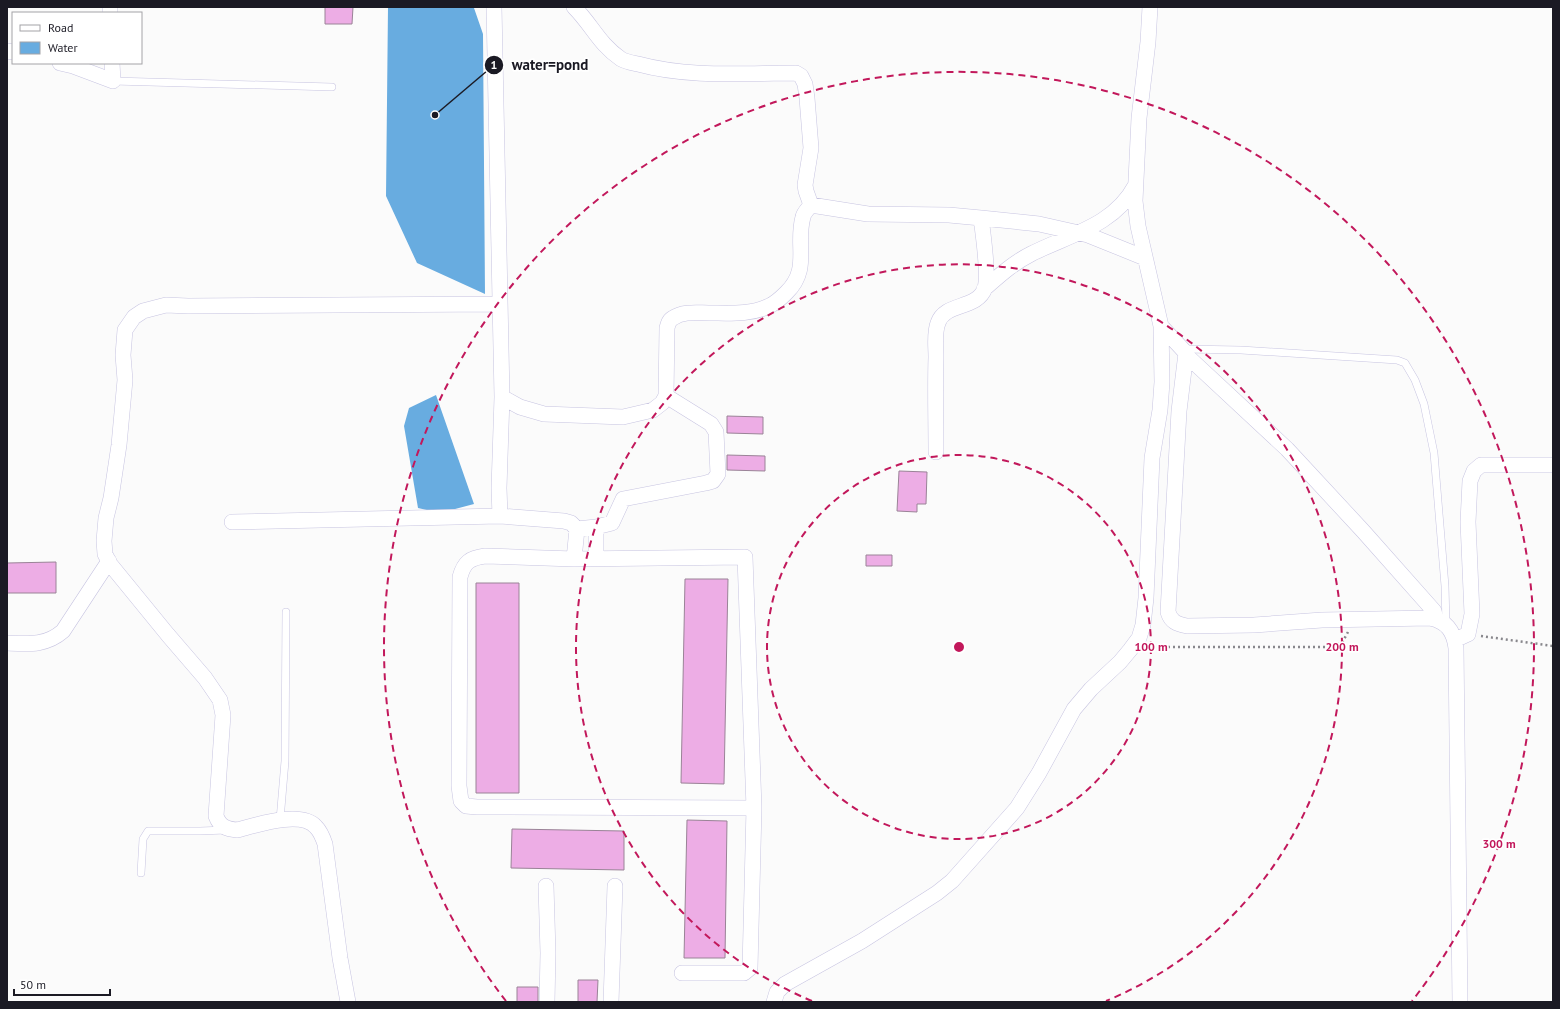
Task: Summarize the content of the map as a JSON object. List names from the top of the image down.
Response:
{
  "places": ["water=pond"],
  "legend": ["Road", "Water"],
  "scale_bar": "50 m",
  "rings": ["100 m", "200 m", "300 m"]
}
